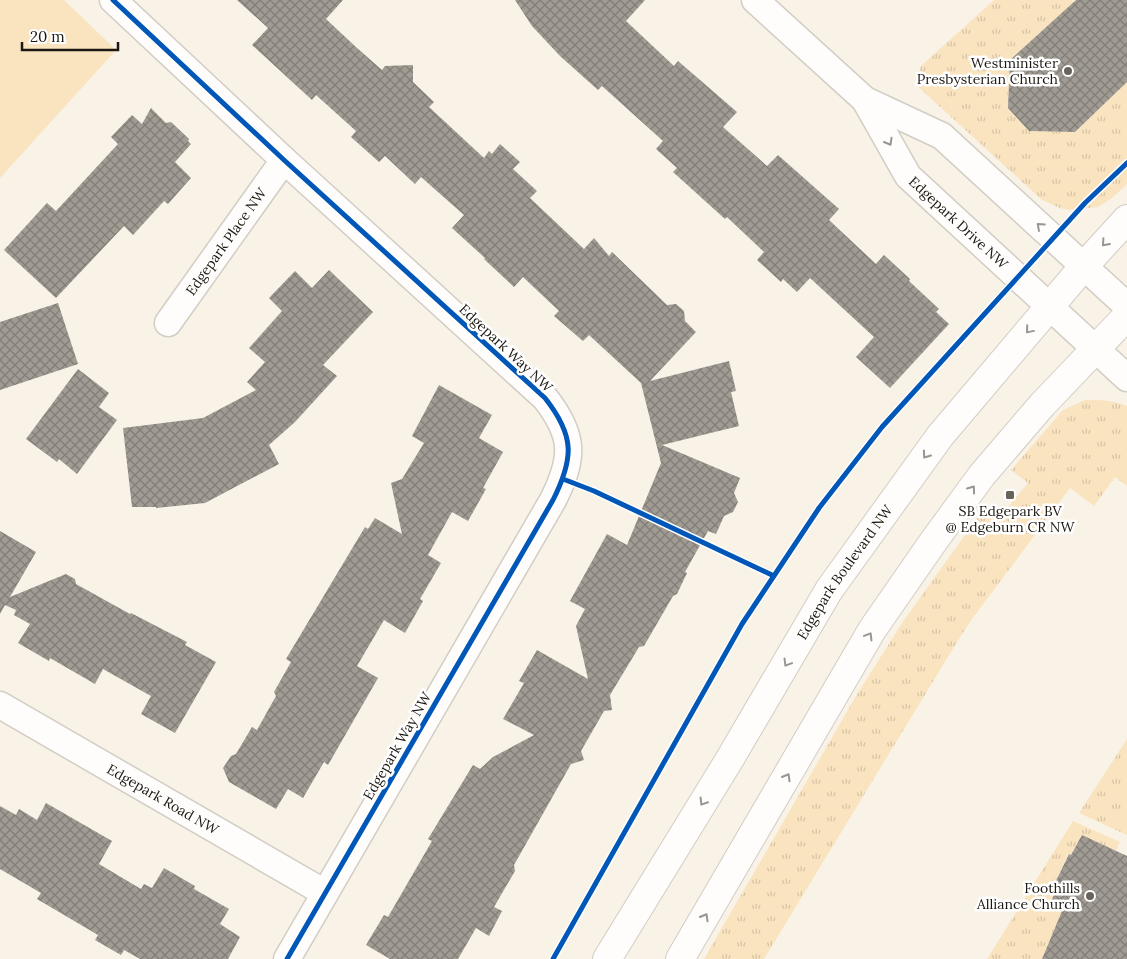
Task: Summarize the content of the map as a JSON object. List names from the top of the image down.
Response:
{
  "streets": {
    "street": [
      "Edgepark Drive NW",
      "Edgepark Place NW",
      "Edgepark Way NW",
      "Edgepark Boulevard NW",
      "Edgepark Road NW"
    ]
  },
  "crossings": [
    ["Edgepark Drive NW", "Edgepark Boulevard NW"],
    ["Edgepark Place NW", "Edgepark Way NW"],
    ["Edgepark Way NW", "Edgepark Road NW"]
  ],
  "places": {
    "other": ["Westminister Presbysterian Church", "Foothills Alliance Church"],
    "transit": ["SB Edgepark BV @ Edgeburn CR NW"]
  },
  "scale_bar": "20 m"
}
